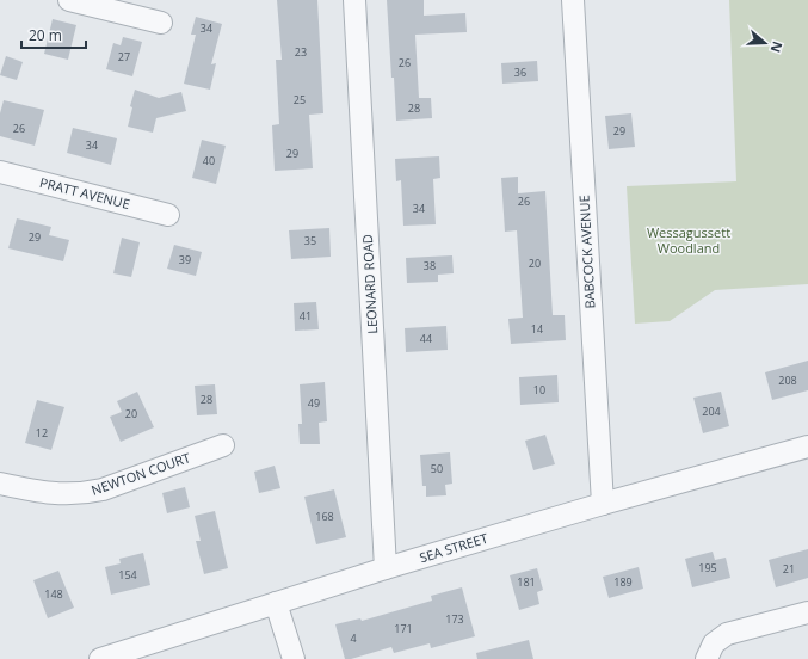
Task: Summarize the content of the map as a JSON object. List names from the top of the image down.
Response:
{
  "streets": {
    "street": [
      "PRATT AVENUE",
      "BABCOCK AVENUE",
      "LEONARD ROAD",
      "NEWTON COURT",
      "SEA STREET"
    ]
  },
  "crossings": [
    ["BABCOCK AVENUE", "SEA STREET"],
    ["LEONARD ROAD", "SEA STREET"]
  ],
  "parks": ["Wessagussett Woodland"],
  "house_numbers": [
    "34",
    "23",
    "27",
    "26",
    "36",
    "25",
    "28",
    "26",
    "29",
    "34",
    "29",
    "40",
    "26",
    "34",
    "29",
    "35",
    "39",
    "20",
    "38",
    "41",
    "14",
    "44",
    "208",
    "10",
    "28",
    "49",
    "204",
    "20",
    "12",
    "50",
    "168",
    "195",
    "21",
    "154",
    "181",
    "189",
    "148",
    "173",
    "171",
    "4"
  ],
  "scale_bar": "20 m",
  "north": "right"
}
